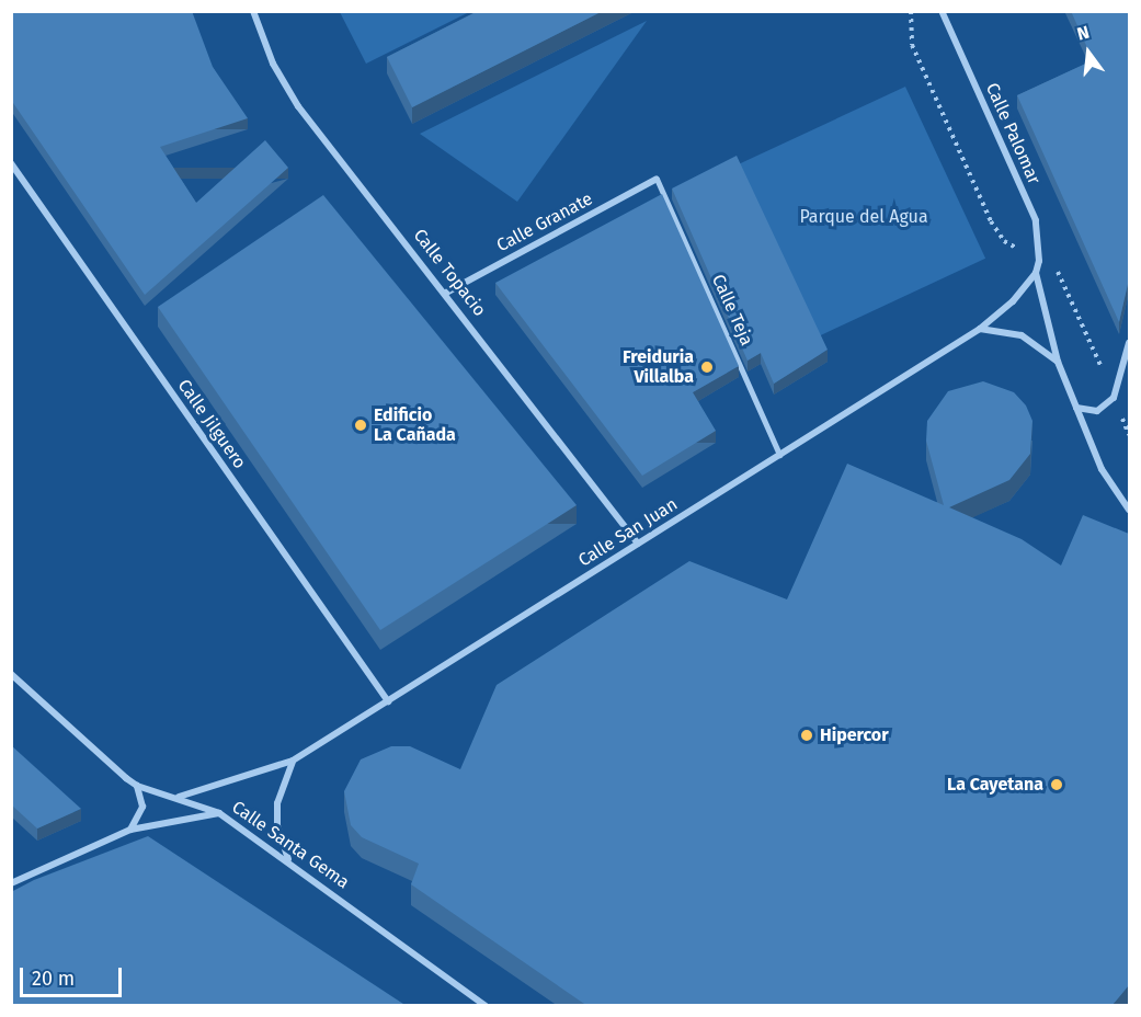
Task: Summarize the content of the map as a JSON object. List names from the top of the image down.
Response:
{
  "streets": {
    "street": [
      "Calle Palomar",
      "Calle Granate",
      "Calle Topacio",
      "Calle Teja",
      "Calle Jilguero",
      "Calle San Juan",
      "Calle Santa Gema"
    ]
  },
  "crossings": [
    ["Calle Granate", "Calle Topacio"],
    ["Calle Granate", "Calle Teja"],
    ["Calle Topacio", "Calle San Juan"],
    ["Calle Teja", "Calle San Juan"],
    ["Calle Jilguero", "Calle San Juan"],
    ["Calle San Juan", "Calle Santa Gema"]
  ],
  "parks": ["Parque del Agua"],
  "places": [
    "Freiduria Villalba",
    "Edificio La Cañada",
    "Hipercor",
    "La Cayetana"
  ],
  "scale_bar": "20 m",
  "north": "top"
}
